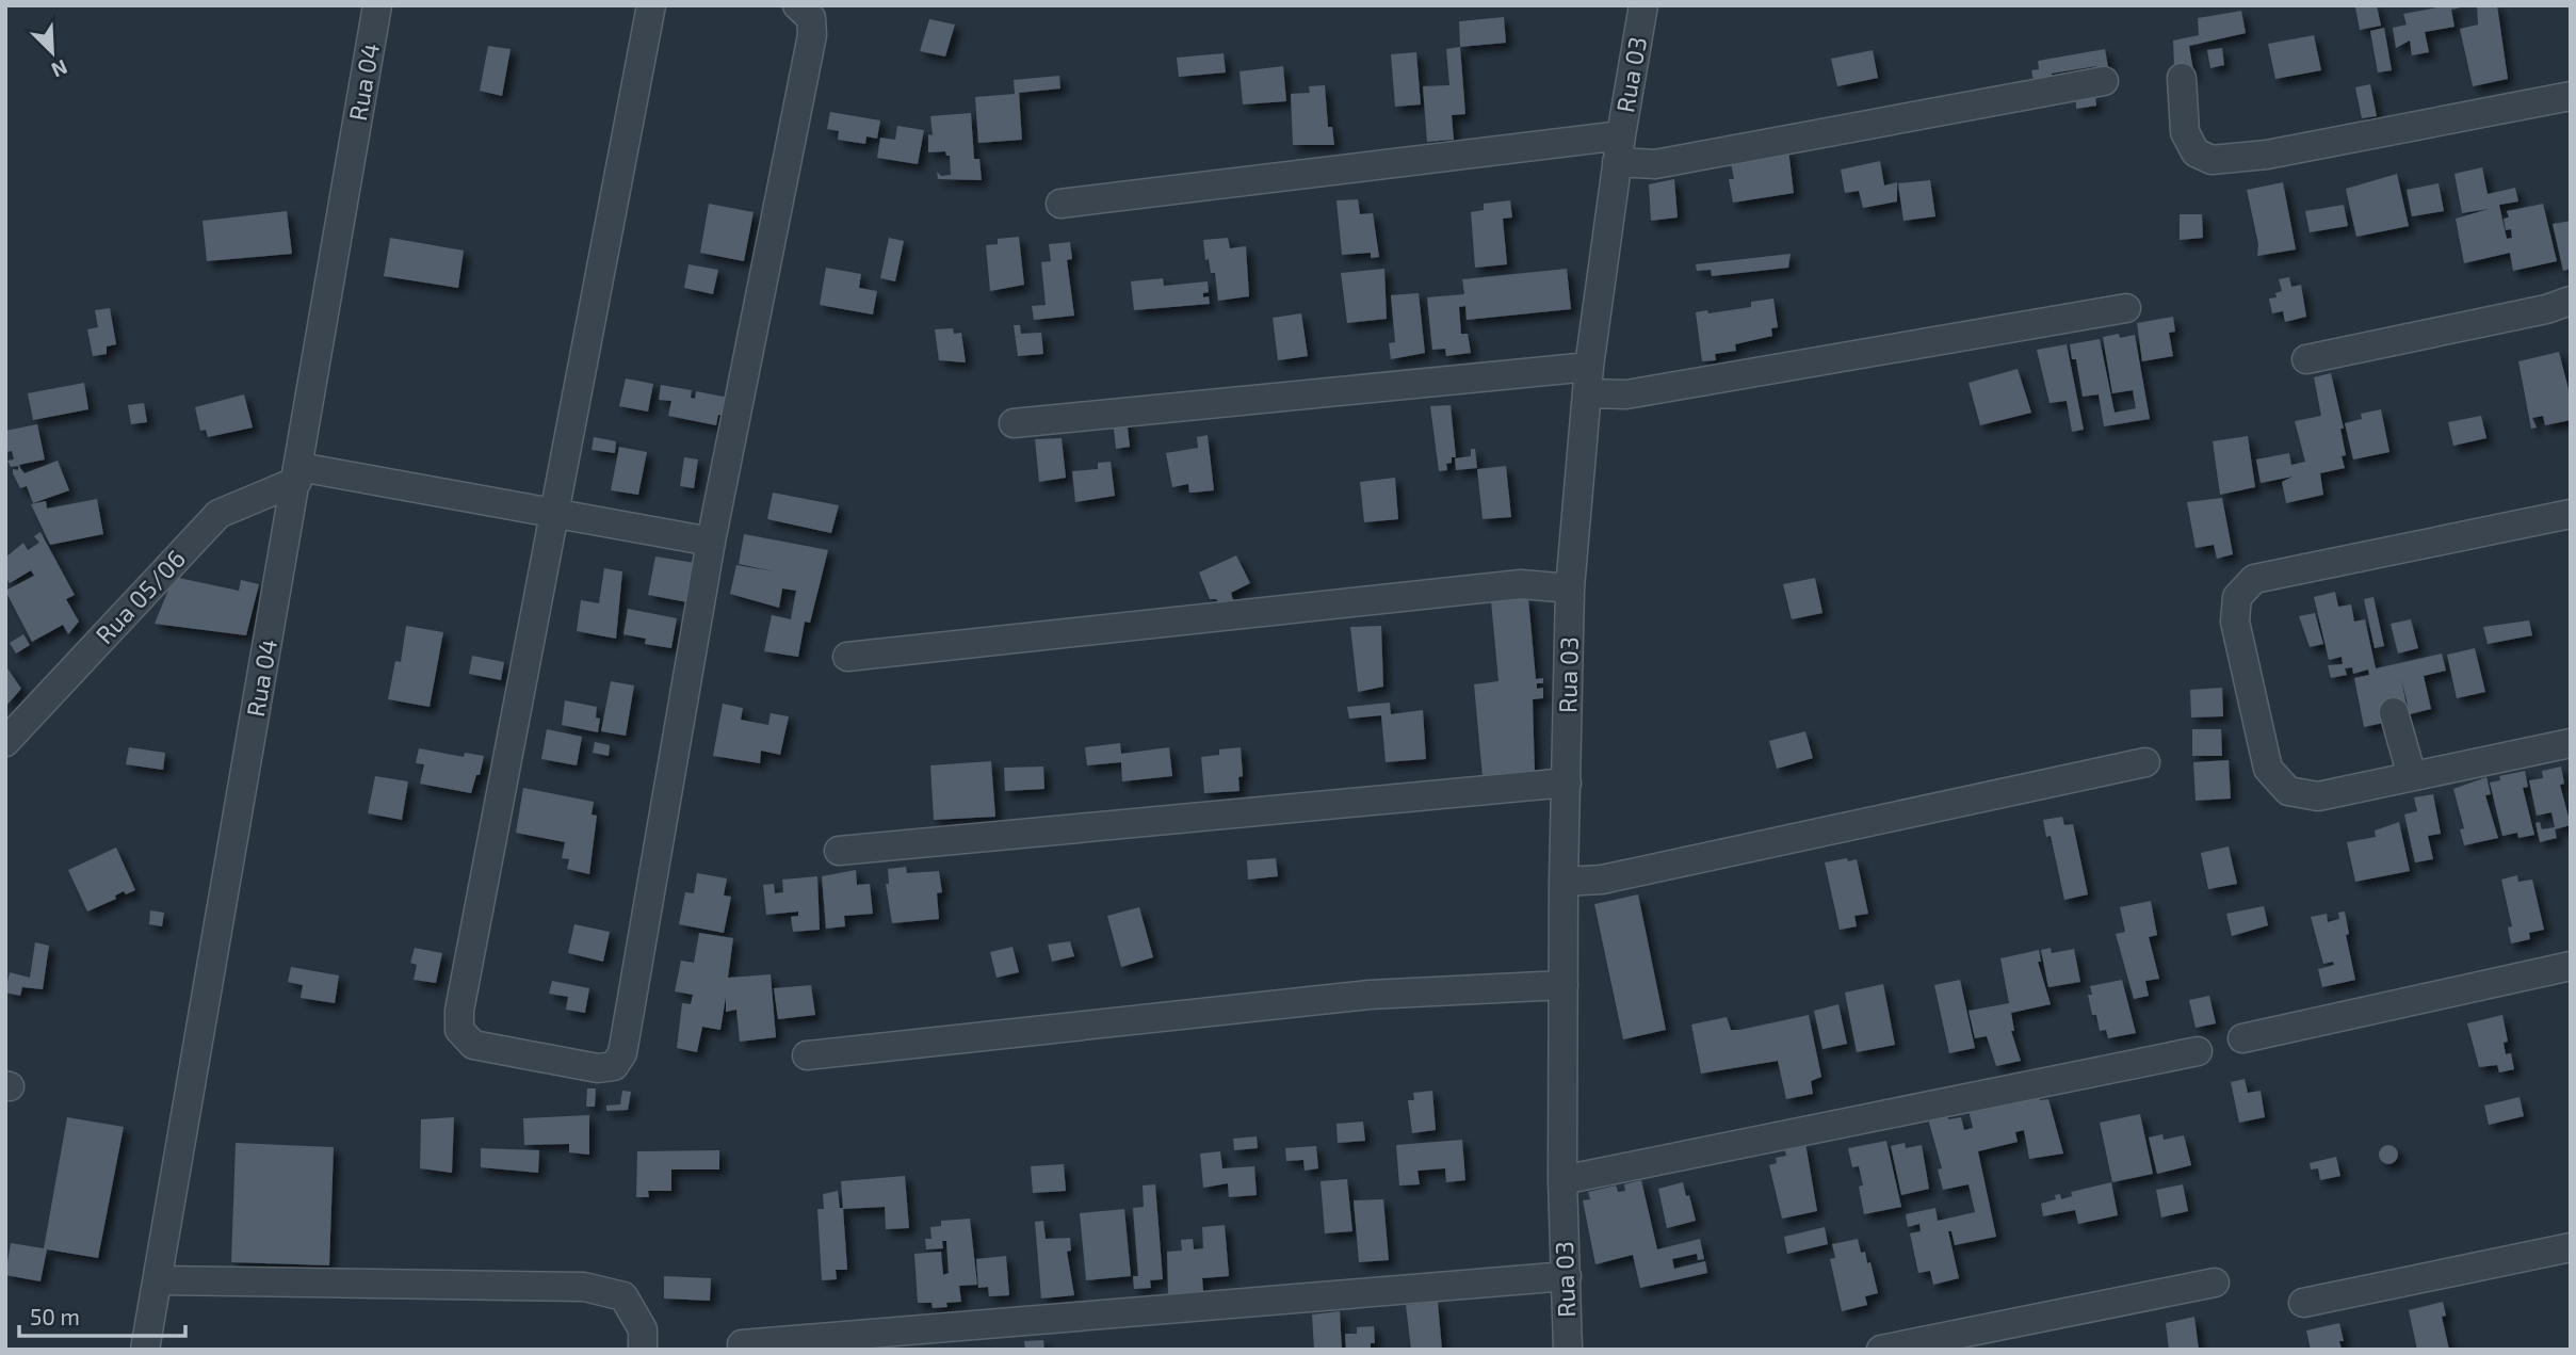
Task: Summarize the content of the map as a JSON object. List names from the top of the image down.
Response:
{
  "streets": {
    "street": ["Rua 03", "Rua 04", "Rua 05/06"]
  },
  "crossings": [
    ["Rua 04", "Rua 05/06"]
  ],
  "scale_bar": "50 m",
  "north": "bottom right"
}
